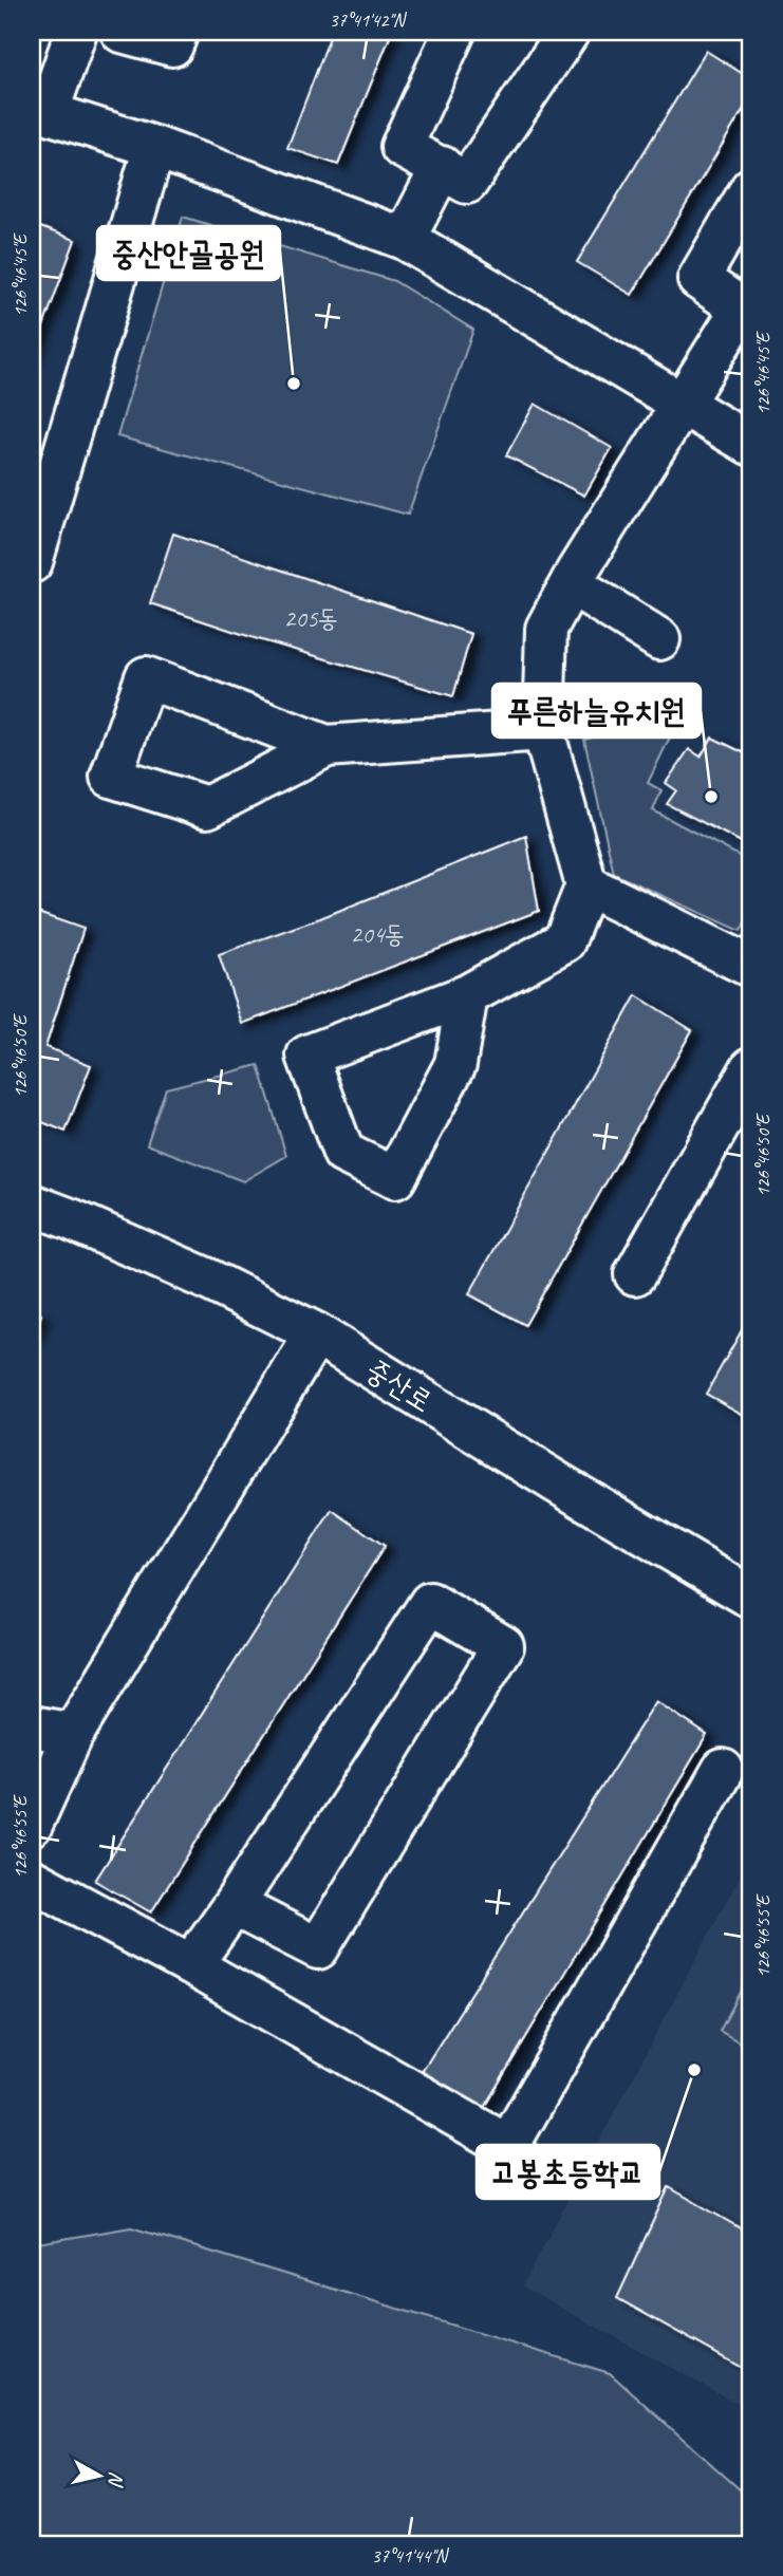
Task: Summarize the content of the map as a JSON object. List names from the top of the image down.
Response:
{
  "streets": {
    "main road": ["중산로"]
  },
  "places": ["중산안골공원", "푸른하늘유치원", "고봉초등학교"],
  "house_numbers": ["205동", "204동"],
  "north": "right",
  "coordinates": [
    "37°41'42\"N",
    "126°46'45\"E",
    "126°46'50\"E",
    "126°46'55\"E",
    "37°41'44\"N"
  ]
}
